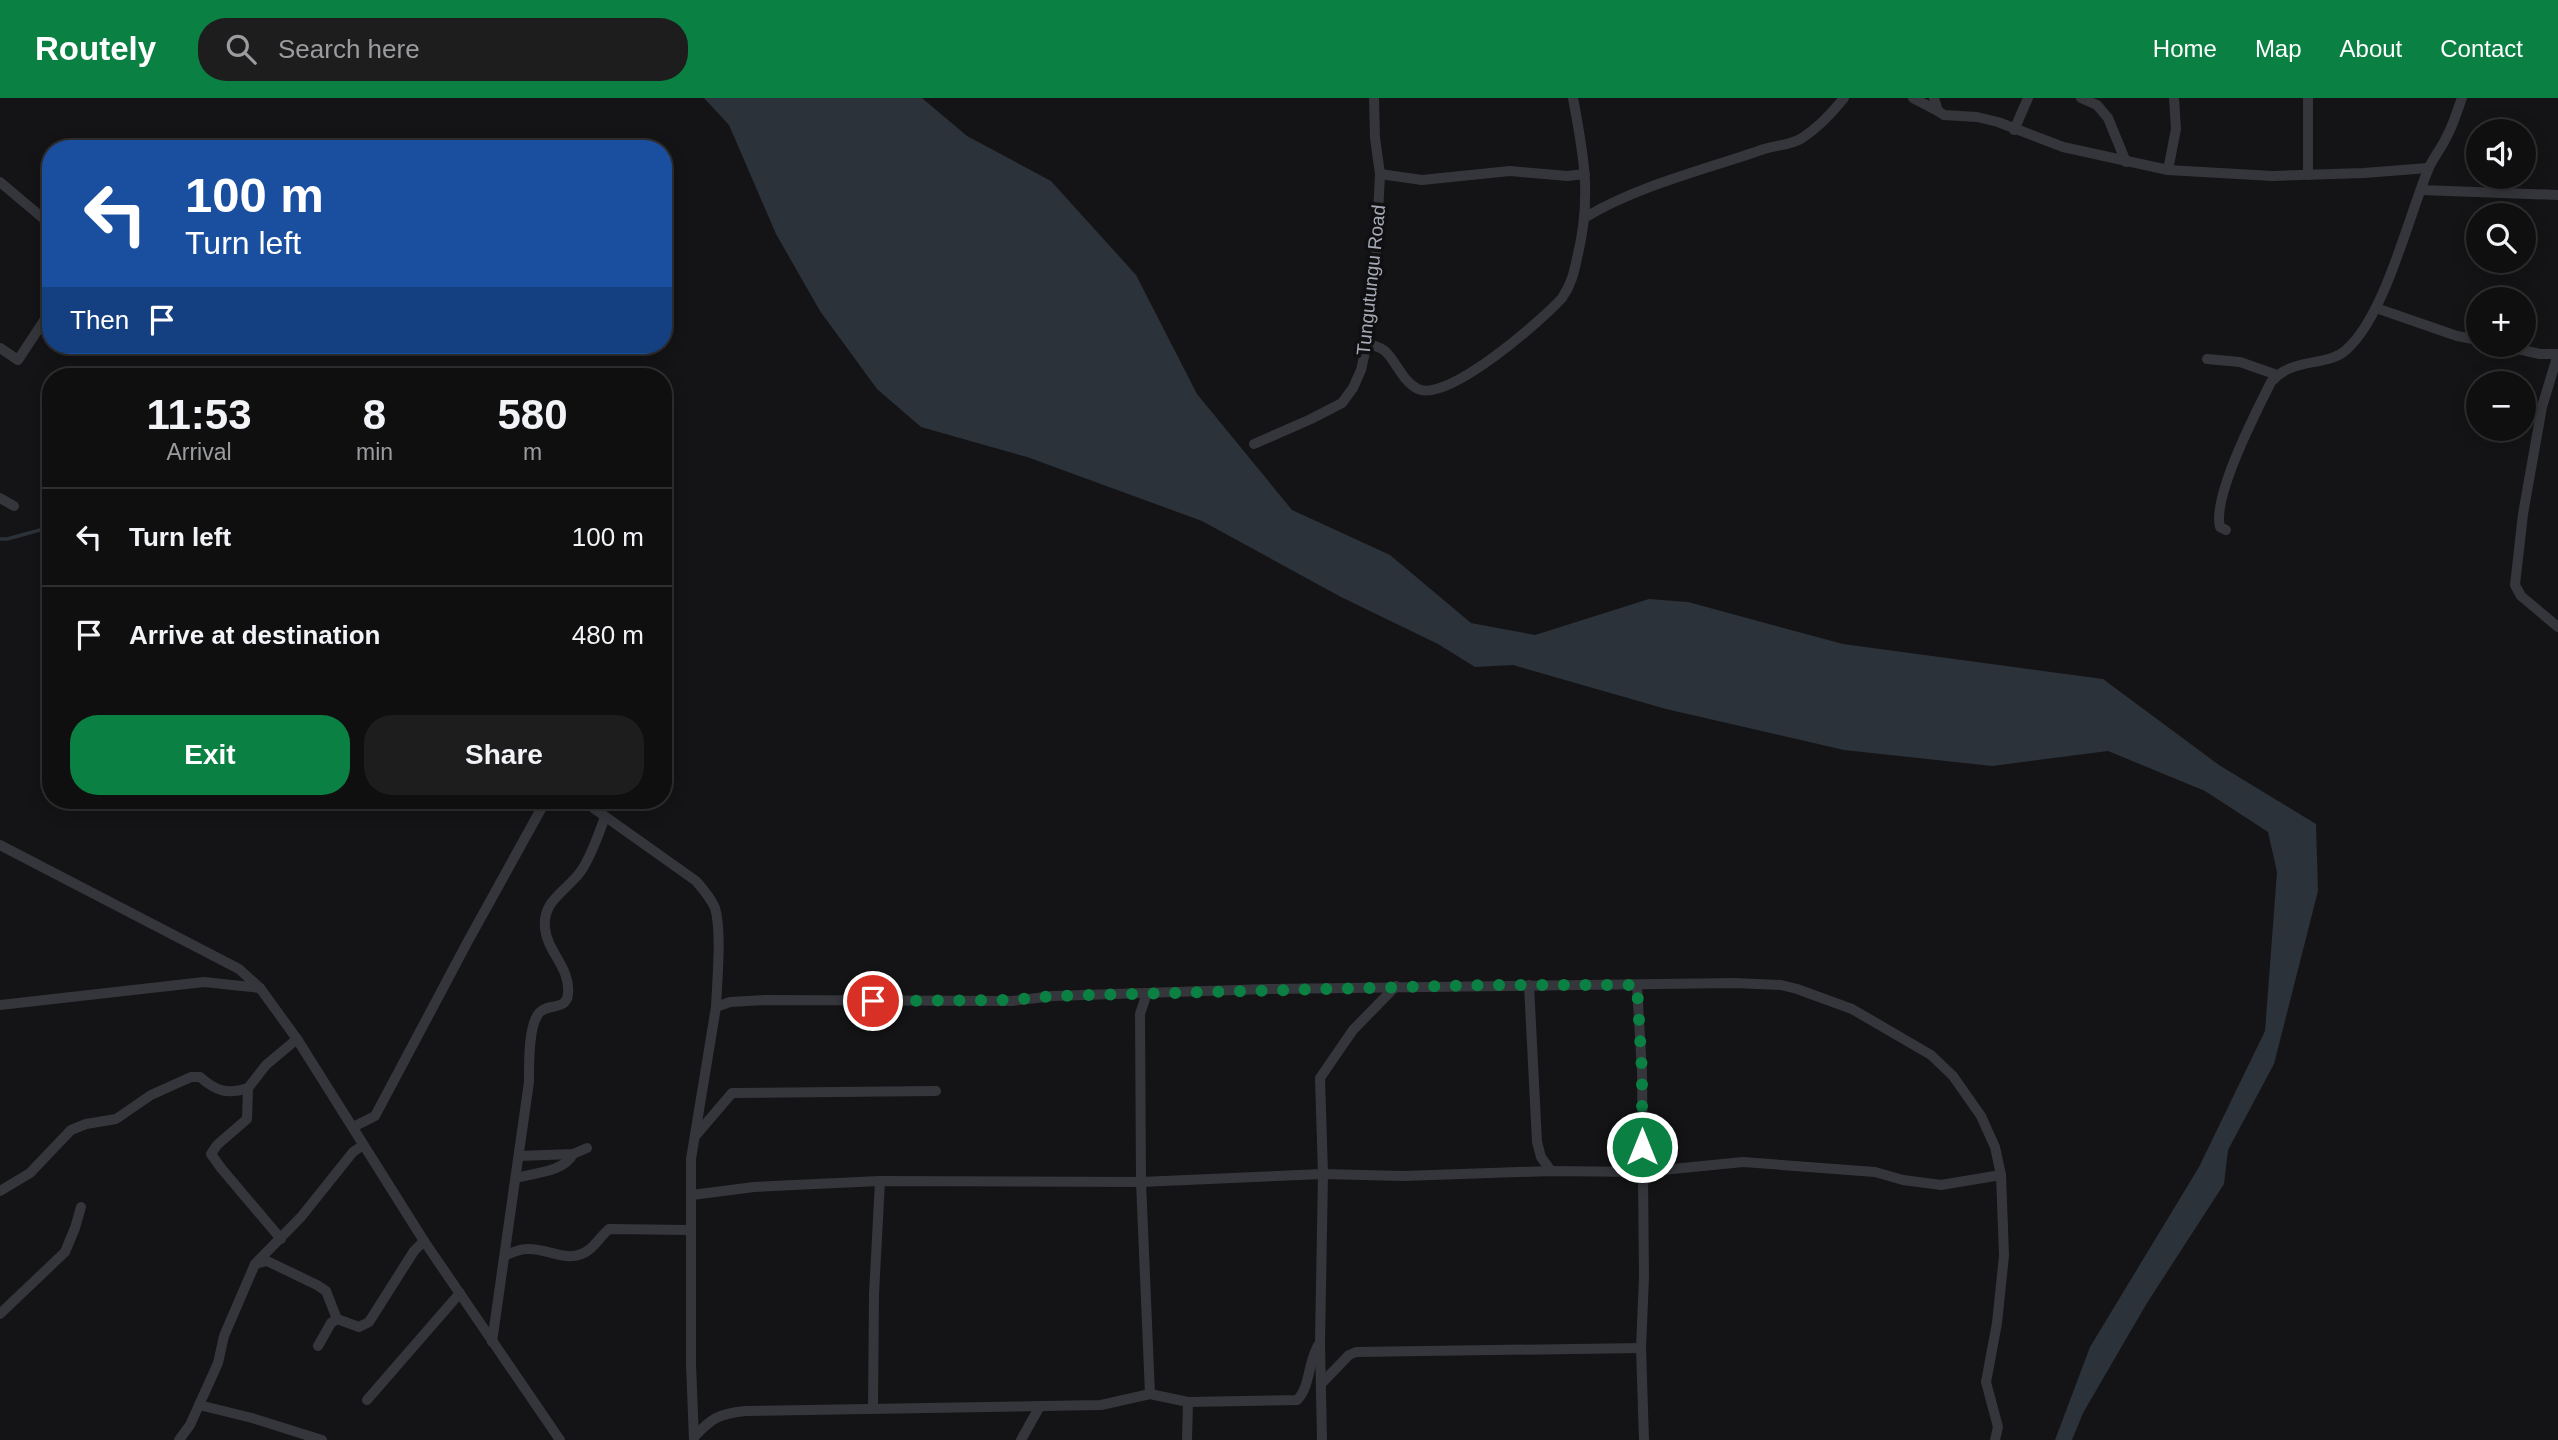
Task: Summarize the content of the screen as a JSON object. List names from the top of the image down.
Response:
{
  "streets": {
    "street": ["Tungutungu Road"]
  },
  "page": {
    "header": "Routely",
    "search": "Search here",
    "nav": [
      "Home",
      "Map",
      "About",
      "Contact"
    ],
    "map_buttons": ["+", "−"],
    "turn": ["100 m", "Turn left"],
    "then": "Then",
    "eta": [
      "11:53",
      "Arrival",
      "8",
      "min",
      "580",
      "m"
    ],
    "list": [
      {
        "name": "Turn left",
        "value": "100 m"
      },
      {
        "name": "Arrive at destination",
        "value": "480 m"
      }
    ],
    "buttons": ["Exit", "Share"]
  }
}
